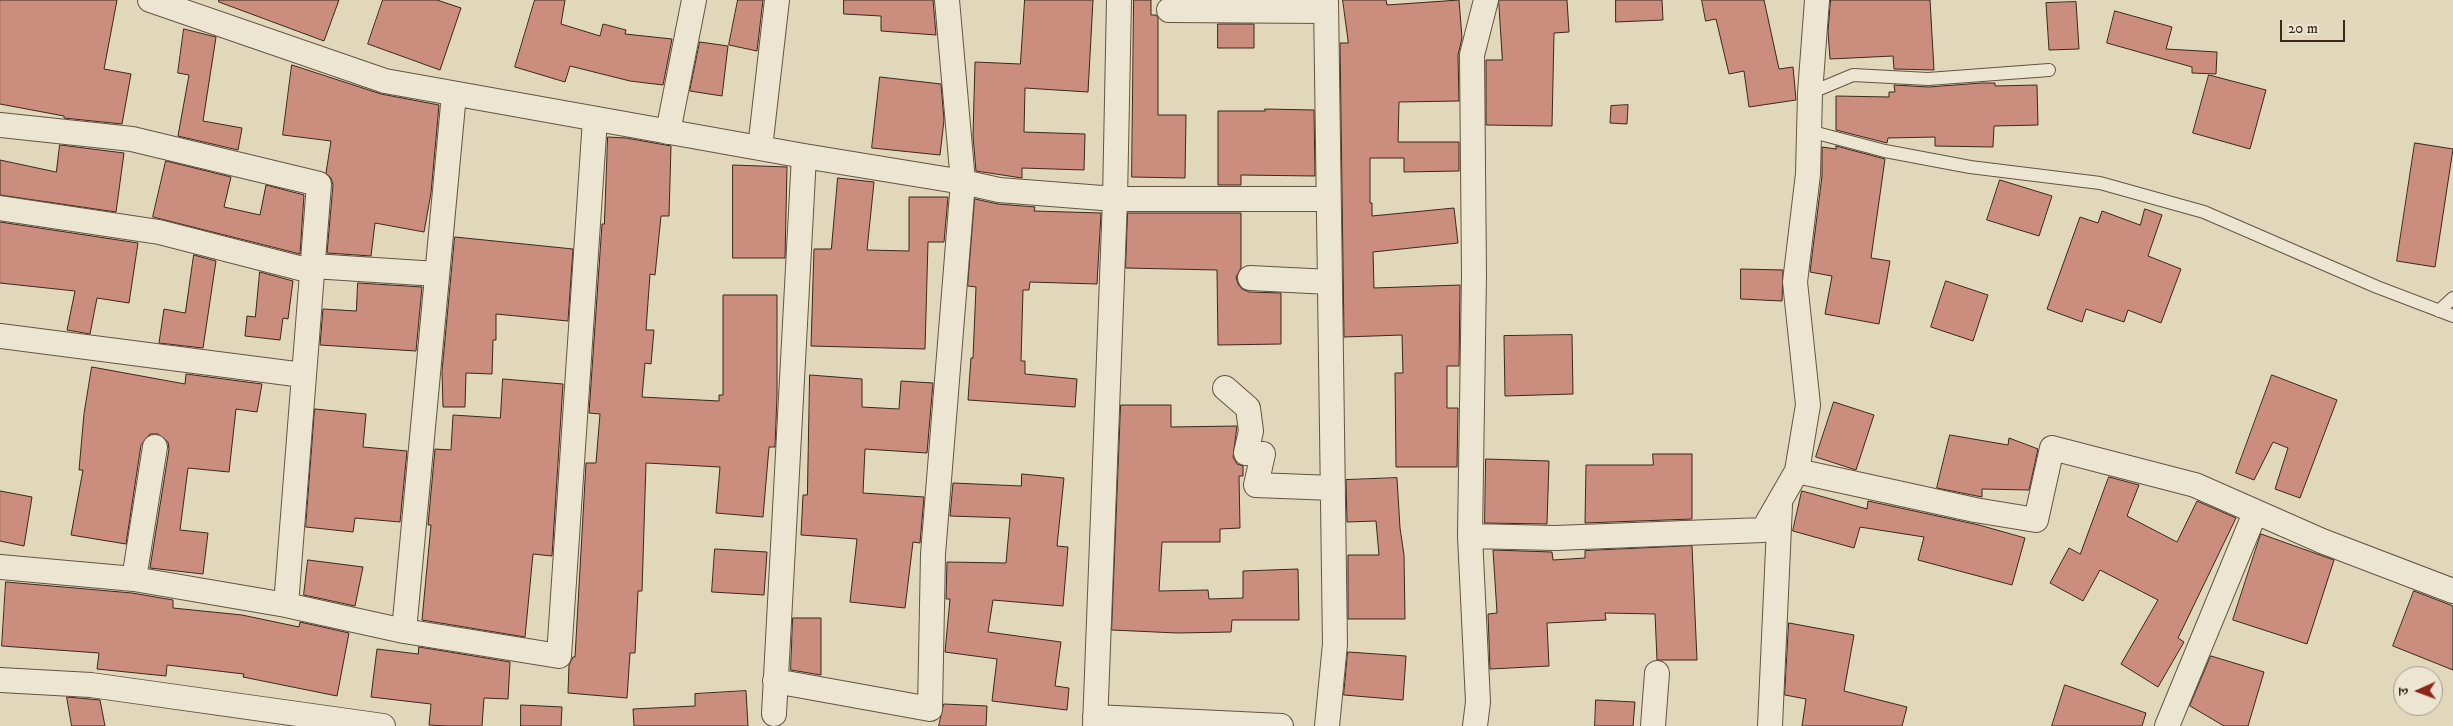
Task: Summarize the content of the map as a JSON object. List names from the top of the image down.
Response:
{
  "scale_bar": "20 m",
  "north": "left"
}
